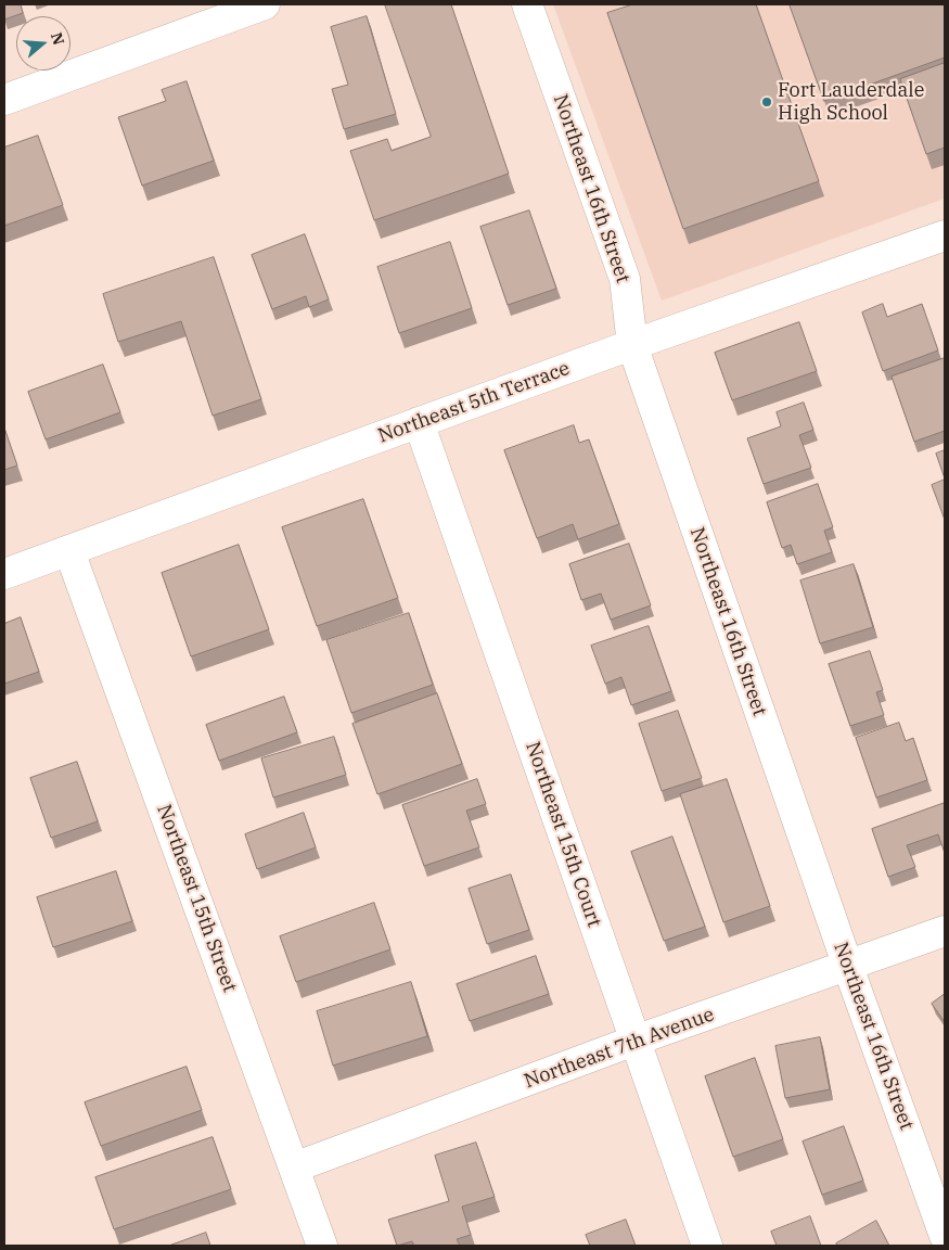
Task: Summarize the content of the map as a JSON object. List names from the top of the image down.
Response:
{
  "streets": {
    "street": [
      "Northeast 16th Street",
      "Northeast 5th Terrace",
      "Northeast 15th Court",
      "Northeast 15th Street",
      "Northeast 7th Avenue"
    ]
  },
  "crossings": [
    ["Northeast 16th Street", "Northeast 5th Terrace"],
    ["Northeast 16th Street", "Northeast 7th Avenue"],
    ["Northeast 5th Terrace", "Northeast 15th Court"],
    ["Northeast 5th Terrace", "Northeast 15th Street"],
    ["Northeast 15th Court", "Northeast 7th Avenue"],
    ["Northeast 15th Street", "Northeast 7th Avenue"]
  ],
  "places": ["Fort Lauderdale High School"],
  "north": "right"
}
